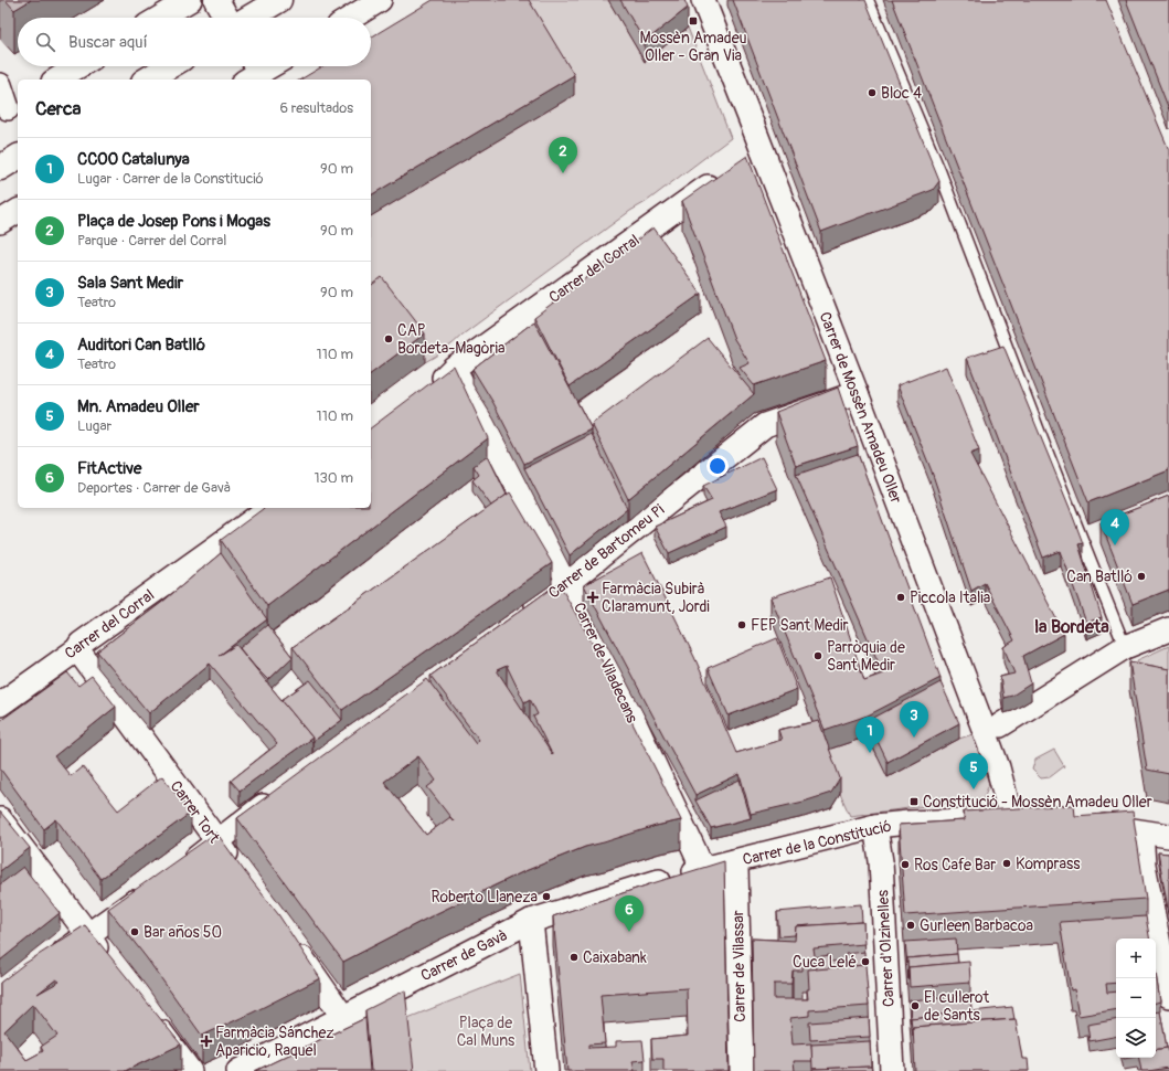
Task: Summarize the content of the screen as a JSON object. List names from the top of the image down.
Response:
{
  "streets": {
    "street": [
      "Carrer del Corral",
      "Carrer de Mossèn Amadeu Oller",
      "Carrer de Bartomeu Pi",
      "Carrer de Viladecans",
      "Carrer Tort",
      "Carrer de la Constitució",
      "Carrer d'Olzinelles",
      "Carrer de Gavà",
      "Carrer de Vilassar"
    ]
  },
  "crossings": [
    ["Carrer del Corral", "Carrer de Mossèn Amadeu Oller"],
    ["Carrer del Corral", "Carrer de Viladecans"],
    ["Carrer del Corral", "Carrer Tort"],
    ["Carrer de Mossèn Amadeu Oller", "Carrer de Bartomeu Pi"],
    ["Carrer de Mossèn Amadeu Oller", "Carrer de la Constitució"],
    ["Carrer de Bartomeu Pi", "Carrer de Viladecans"],
    ["Carrer de Viladecans", "Carrer de la Constitució"],
    ["Carrer de Viladecans", "Carrer de Gavà"],
    ["Carrer de la Constitució", "Carrer d'Olzinelles"],
    ["Carrer de la Constitució", "Carrer de Gavà"],
    ["Carrer de la Constitució", "Carrer de Vilassar"]
  ],
  "districts": ["la Bordeta"],
  "parks": ["Plaça de Cal Muns"],
  "places": {
    "transit": ["Mossèn Amadeu Oller - Gran Via", "Constitució - Mossèn Amadeu Oller"],
    "other": [
      "Bloc 4",
      "CAP Bordeta-Magòria",
      "Can Batlló",
      "Piccola Italia",
      "FEP Sant Medir",
      "Parròquia de Sant Medir",
      "Komprass",
      "Ros Cafe Bar",
      "Roberto Llaneza",
      "Gurleen Barbacoa",
      "Bar años 50",
      "Caixabank",
      "Cuca Lelé",
      "El cullerot de Sants"
    ],
    "health": ["Farmàcia Subirà Claramunt, Jordi", "Farmàcia Sánchez Aparicio, Raquel"]
  },
  "page": {
    "search": "Buscar aquí",
    "heading": ["Cerca", "6 resultados"],
    "pins": [
      "2",
      "4",
      "3",
      "1",
      "5",
      "6"
    ],
    "list": [
      {
        "mark": "1",
        "name": "CCOO Catalunya",
        "note": "Lugar · Carrer de la Constitució",
        "value": "90 m"
      },
      {
        "mark": "2",
        "name": "Plaça de Josep Pons i Mogas",
        "note": "Parque · Carrer del Corral",
        "value": "90 m"
      },
      {
        "mark": "3",
        "name": "Sala Sant Medir",
        "note": "Teatro",
        "value": "90 m"
      },
      {
        "mark": "4",
        "name": "Auditori Can Batlló",
        "note": "Teatro",
        "value": "110 m"
      },
      {
        "mark": "5",
        "name": "Mn. Amadeu Oller",
        "note": "Lugar",
        "value": "110 m"
      },
      {
        "mark": "6",
        "name": "FitActive",
        "note": "Deportes · Carrer de Gavà",
        "value": "130 m"
      }
    ],
    "map_buttons": ["+", "−"]
  }
}
